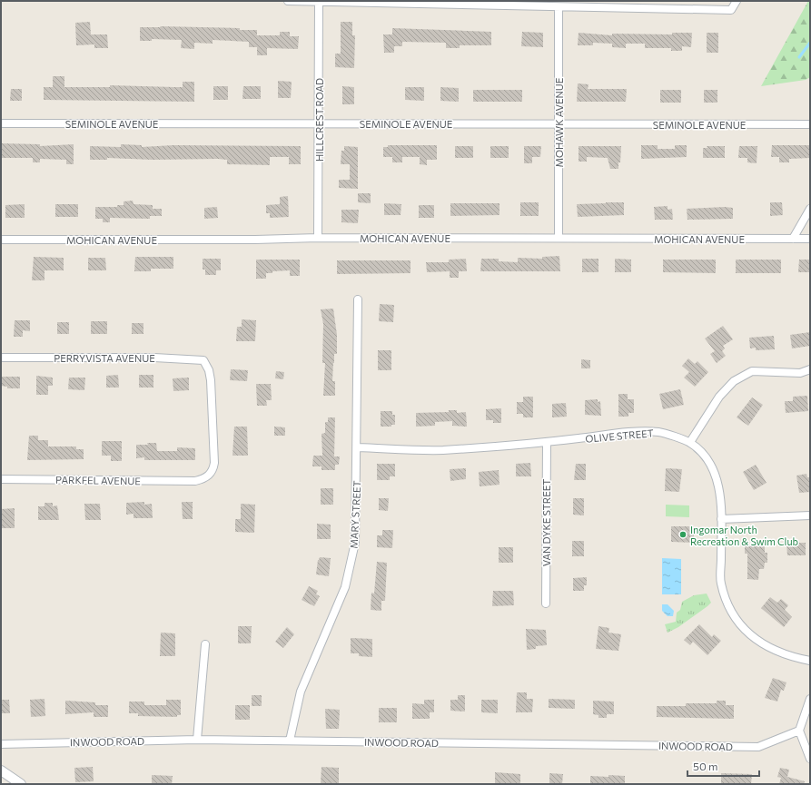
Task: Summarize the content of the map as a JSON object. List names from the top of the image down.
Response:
{
  "streets": {
    "street": [
      "HILLCREST ROAD",
      "MOHAWK AVENUE",
      "SEMINOLE AVENUE",
      "MOHICAN AVENUE",
      "PERRYVISTA AVENUE",
      "OLIVE STREET",
      "PARKFEL AVENUE",
      "MARY STREET",
      "VAN DYKE STREET",
      "INWOOD ROAD"
    ]
  },
  "crossings": [
    ["HILLCREST ROAD", "SEMINOLE AVENUE"],
    ["HILLCREST ROAD", "MOHICAN AVENUE"],
    ["MOHAWK AVENUE", "SEMINOLE AVENUE"],
    ["MOHAWK AVENUE", "MOHICAN AVENUE"],
    ["PERRYVISTA AVENUE", "PARKFEL AVENUE"],
    ["OLIVE STREET", "MARY STREET"],
    ["OLIVE STREET", "VAN DYKE STREET"],
    ["MARY STREET", "INWOOD ROAD"]
  ],
  "places": ["Ingomar North Recreation & Swim Club"],
  "scale_bar": "50 m"
}
